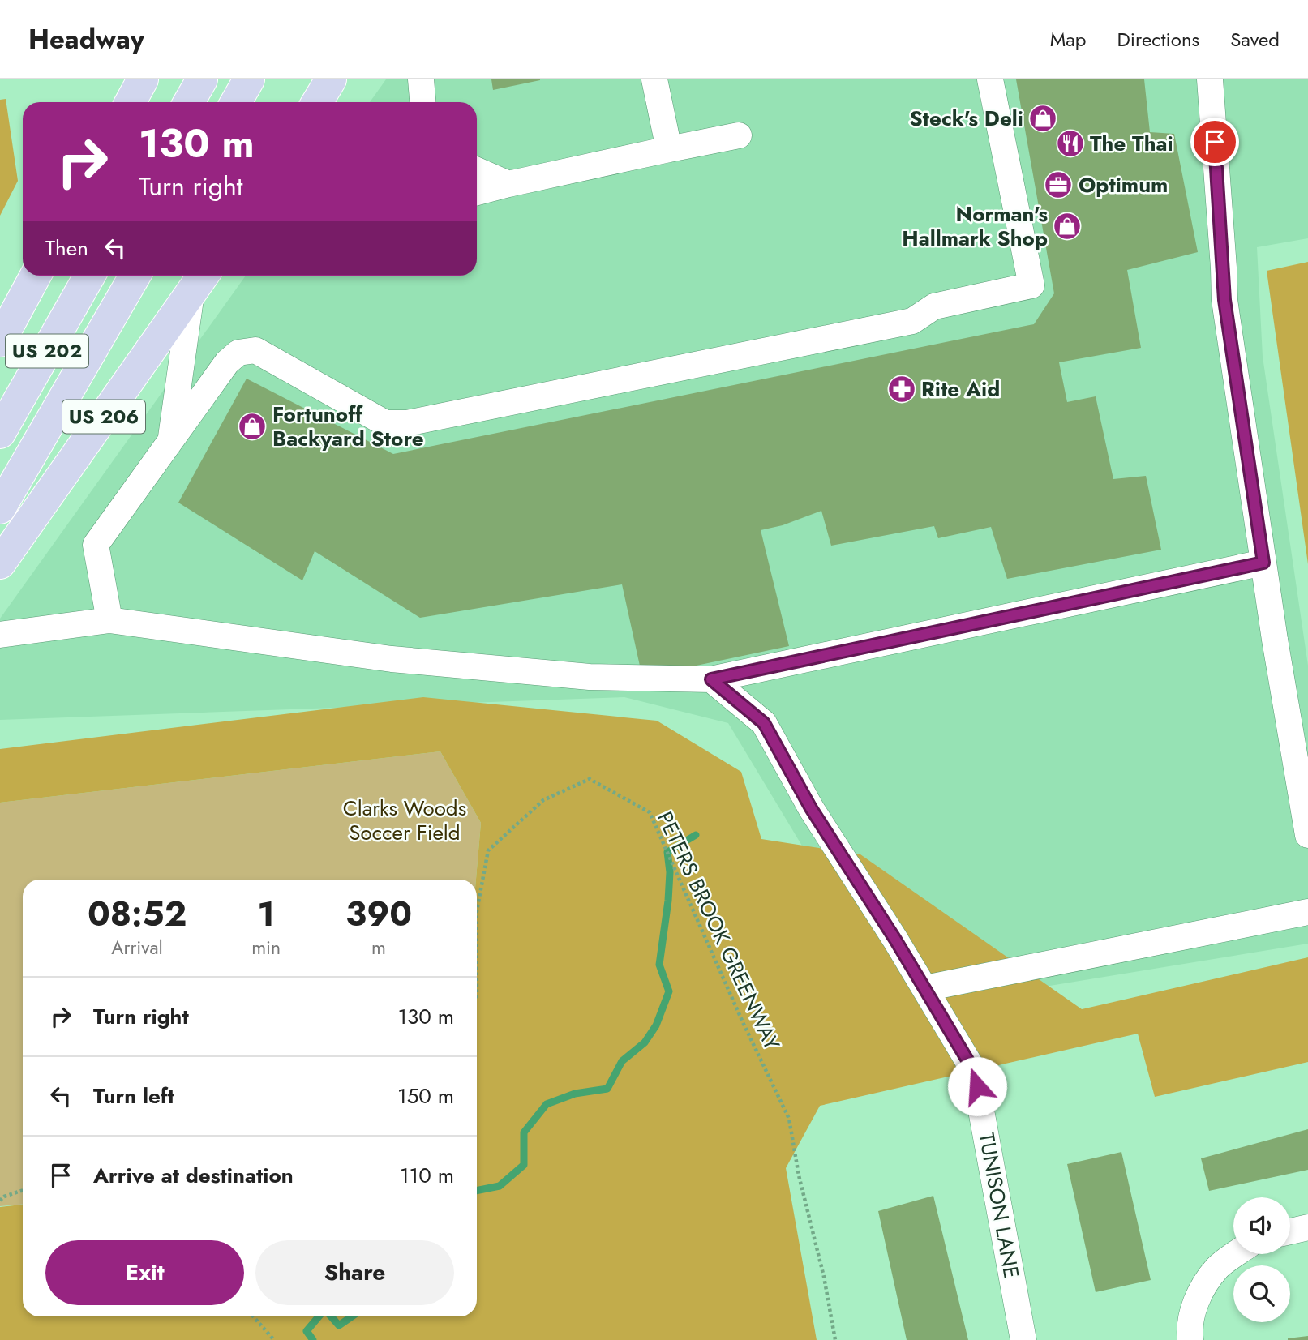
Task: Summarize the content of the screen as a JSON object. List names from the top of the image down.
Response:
{
  "streets": {
    "highway": ["US 202", "US 206"],
    "street": ["TUNISON LANE"],
    "path": ["PETERS BROOK GREENWAY"]
  },
  "parks": ["Clarks Woods Soccer Field"],
  "places": {
    "shop": ["Steck's Deli", "Norman's Hallmark Shop", "Fortunoff Backyard Store"],
    "restaurant": ["The Thai"],
    "office": ["Optimum"],
    "pharmacy": ["Rite Aid"]
  },
  "page": {
    "header": "Headway",
    "nav": ["Map", "Directions", "Saved"],
    "turn": ["130 m", "Turn right"],
    "then": "Then",
    "eta": [
      "08:52",
      "Arrival",
      "1",
      "min",
      "390",
      "m"
    ],
    "list": [
      {
        "name": "Turn right",
        "value": "130 m"
      },
      {
        "name": "Turn left",
        "value": "150 m"
      },
      {
        "name": "Arrive at destination",
        "value": "110 m"
      }
    ],
    "buttons": ["Exit", "Share"]
  }
}
